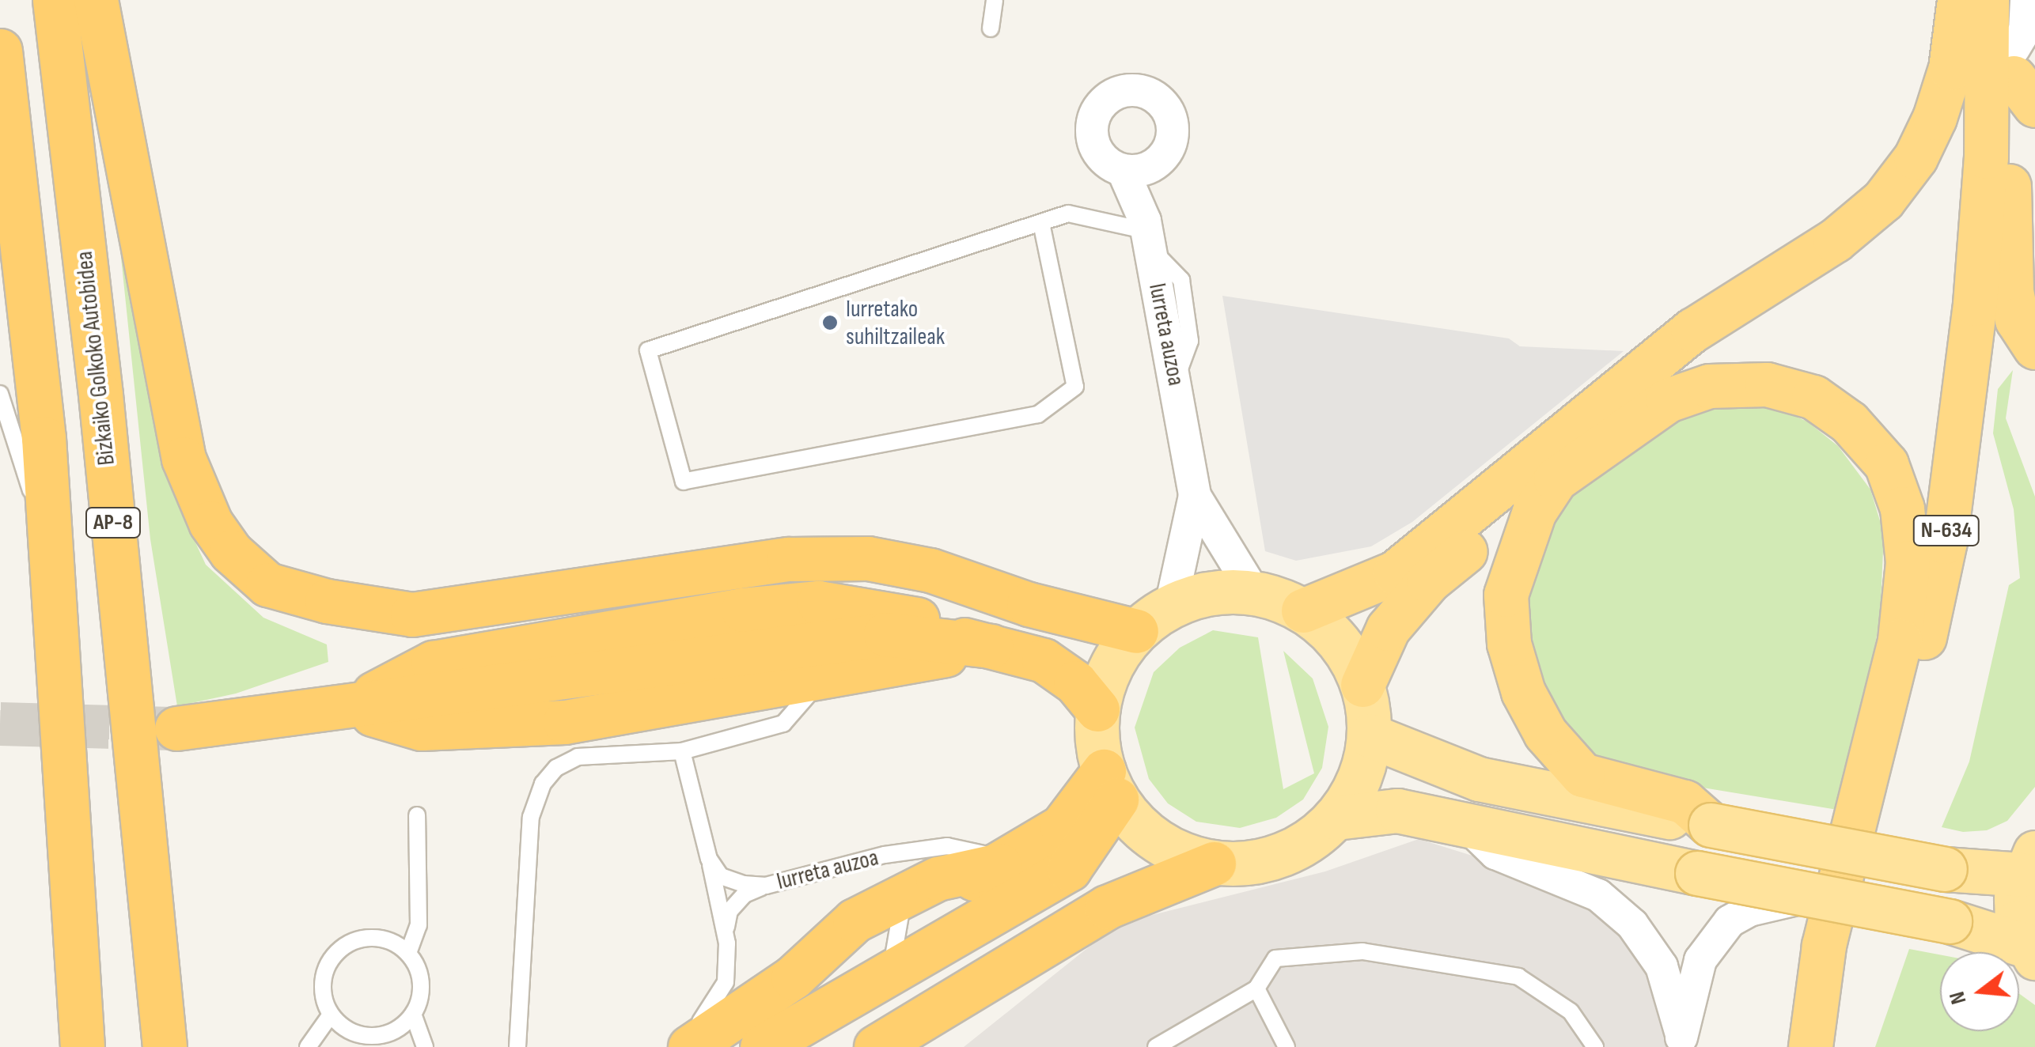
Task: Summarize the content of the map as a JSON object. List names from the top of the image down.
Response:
{
  "streets": {
    "highway": ["Bizkaiko Golkoko Autobidea", "AP-8", "N-634"],
    "street": ["Iurreta auzoa"]
  },
  "places": ["Iurretako suhiltzaileak"],
  "north": "left"
}
